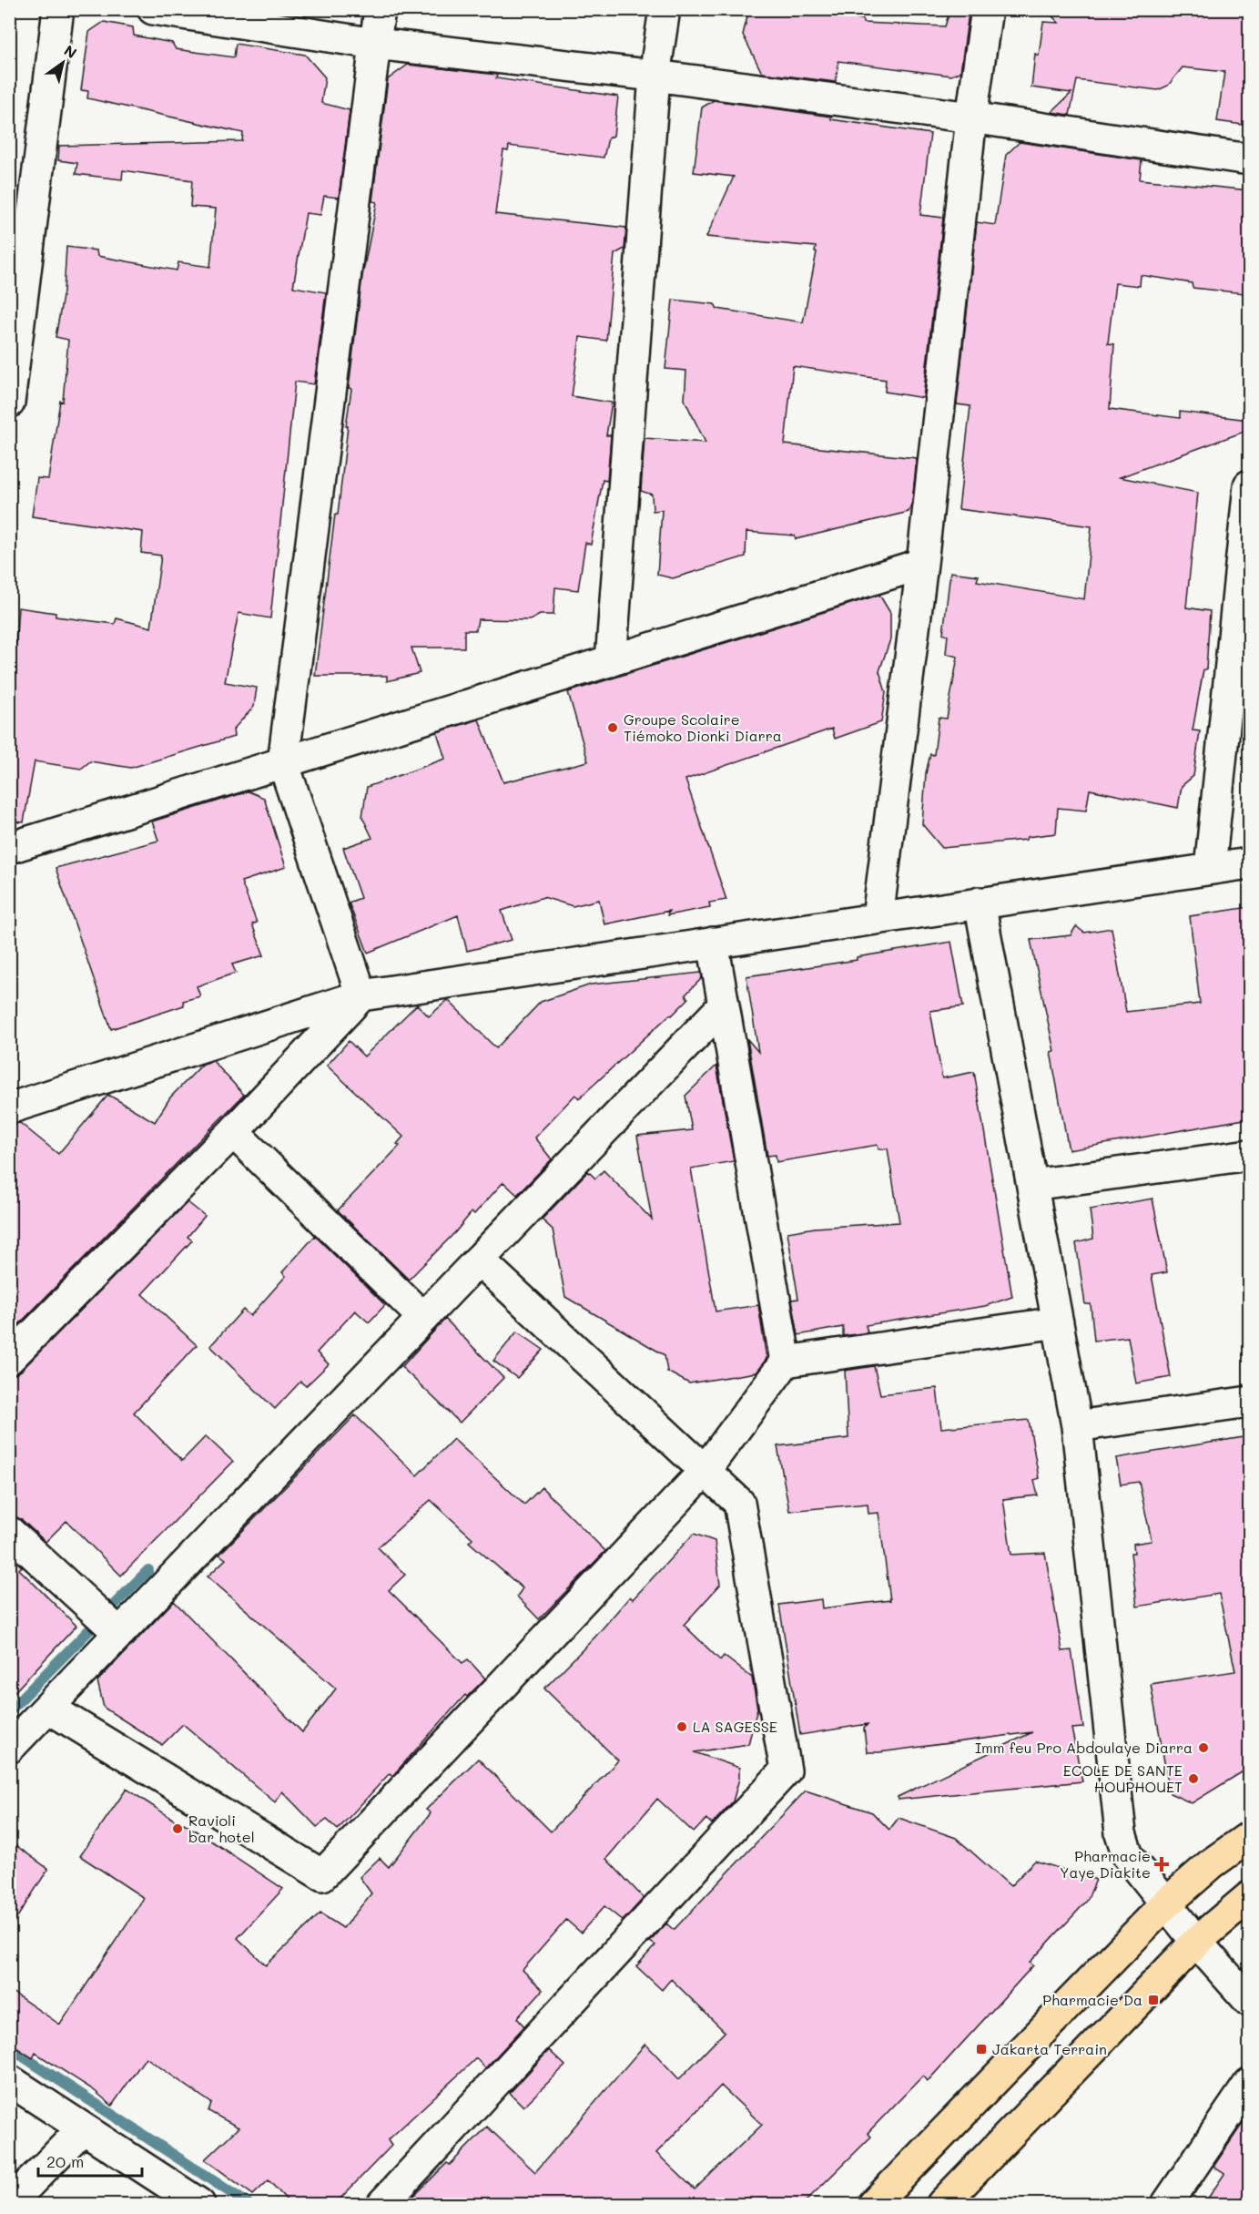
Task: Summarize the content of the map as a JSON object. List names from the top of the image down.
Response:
{
  "places": {
    "other": [
      "Groupe Scolaire Tiémoko Dionki Diarra",
      "LA SAGESSE",
      "Imm feu Pro Abdoulaye Diarra",
      "ECOLE DE SANTE HOUPHOUET",
      "Ravioli bar hotel"
    ],
    "health": ["Pharmacie Yaye Diakite"],
    "transit": ["Pharmacie Da", "Jakarta Terrain"]
  },
  "scale_bar": "20 m",
  "north": "top right"
}
